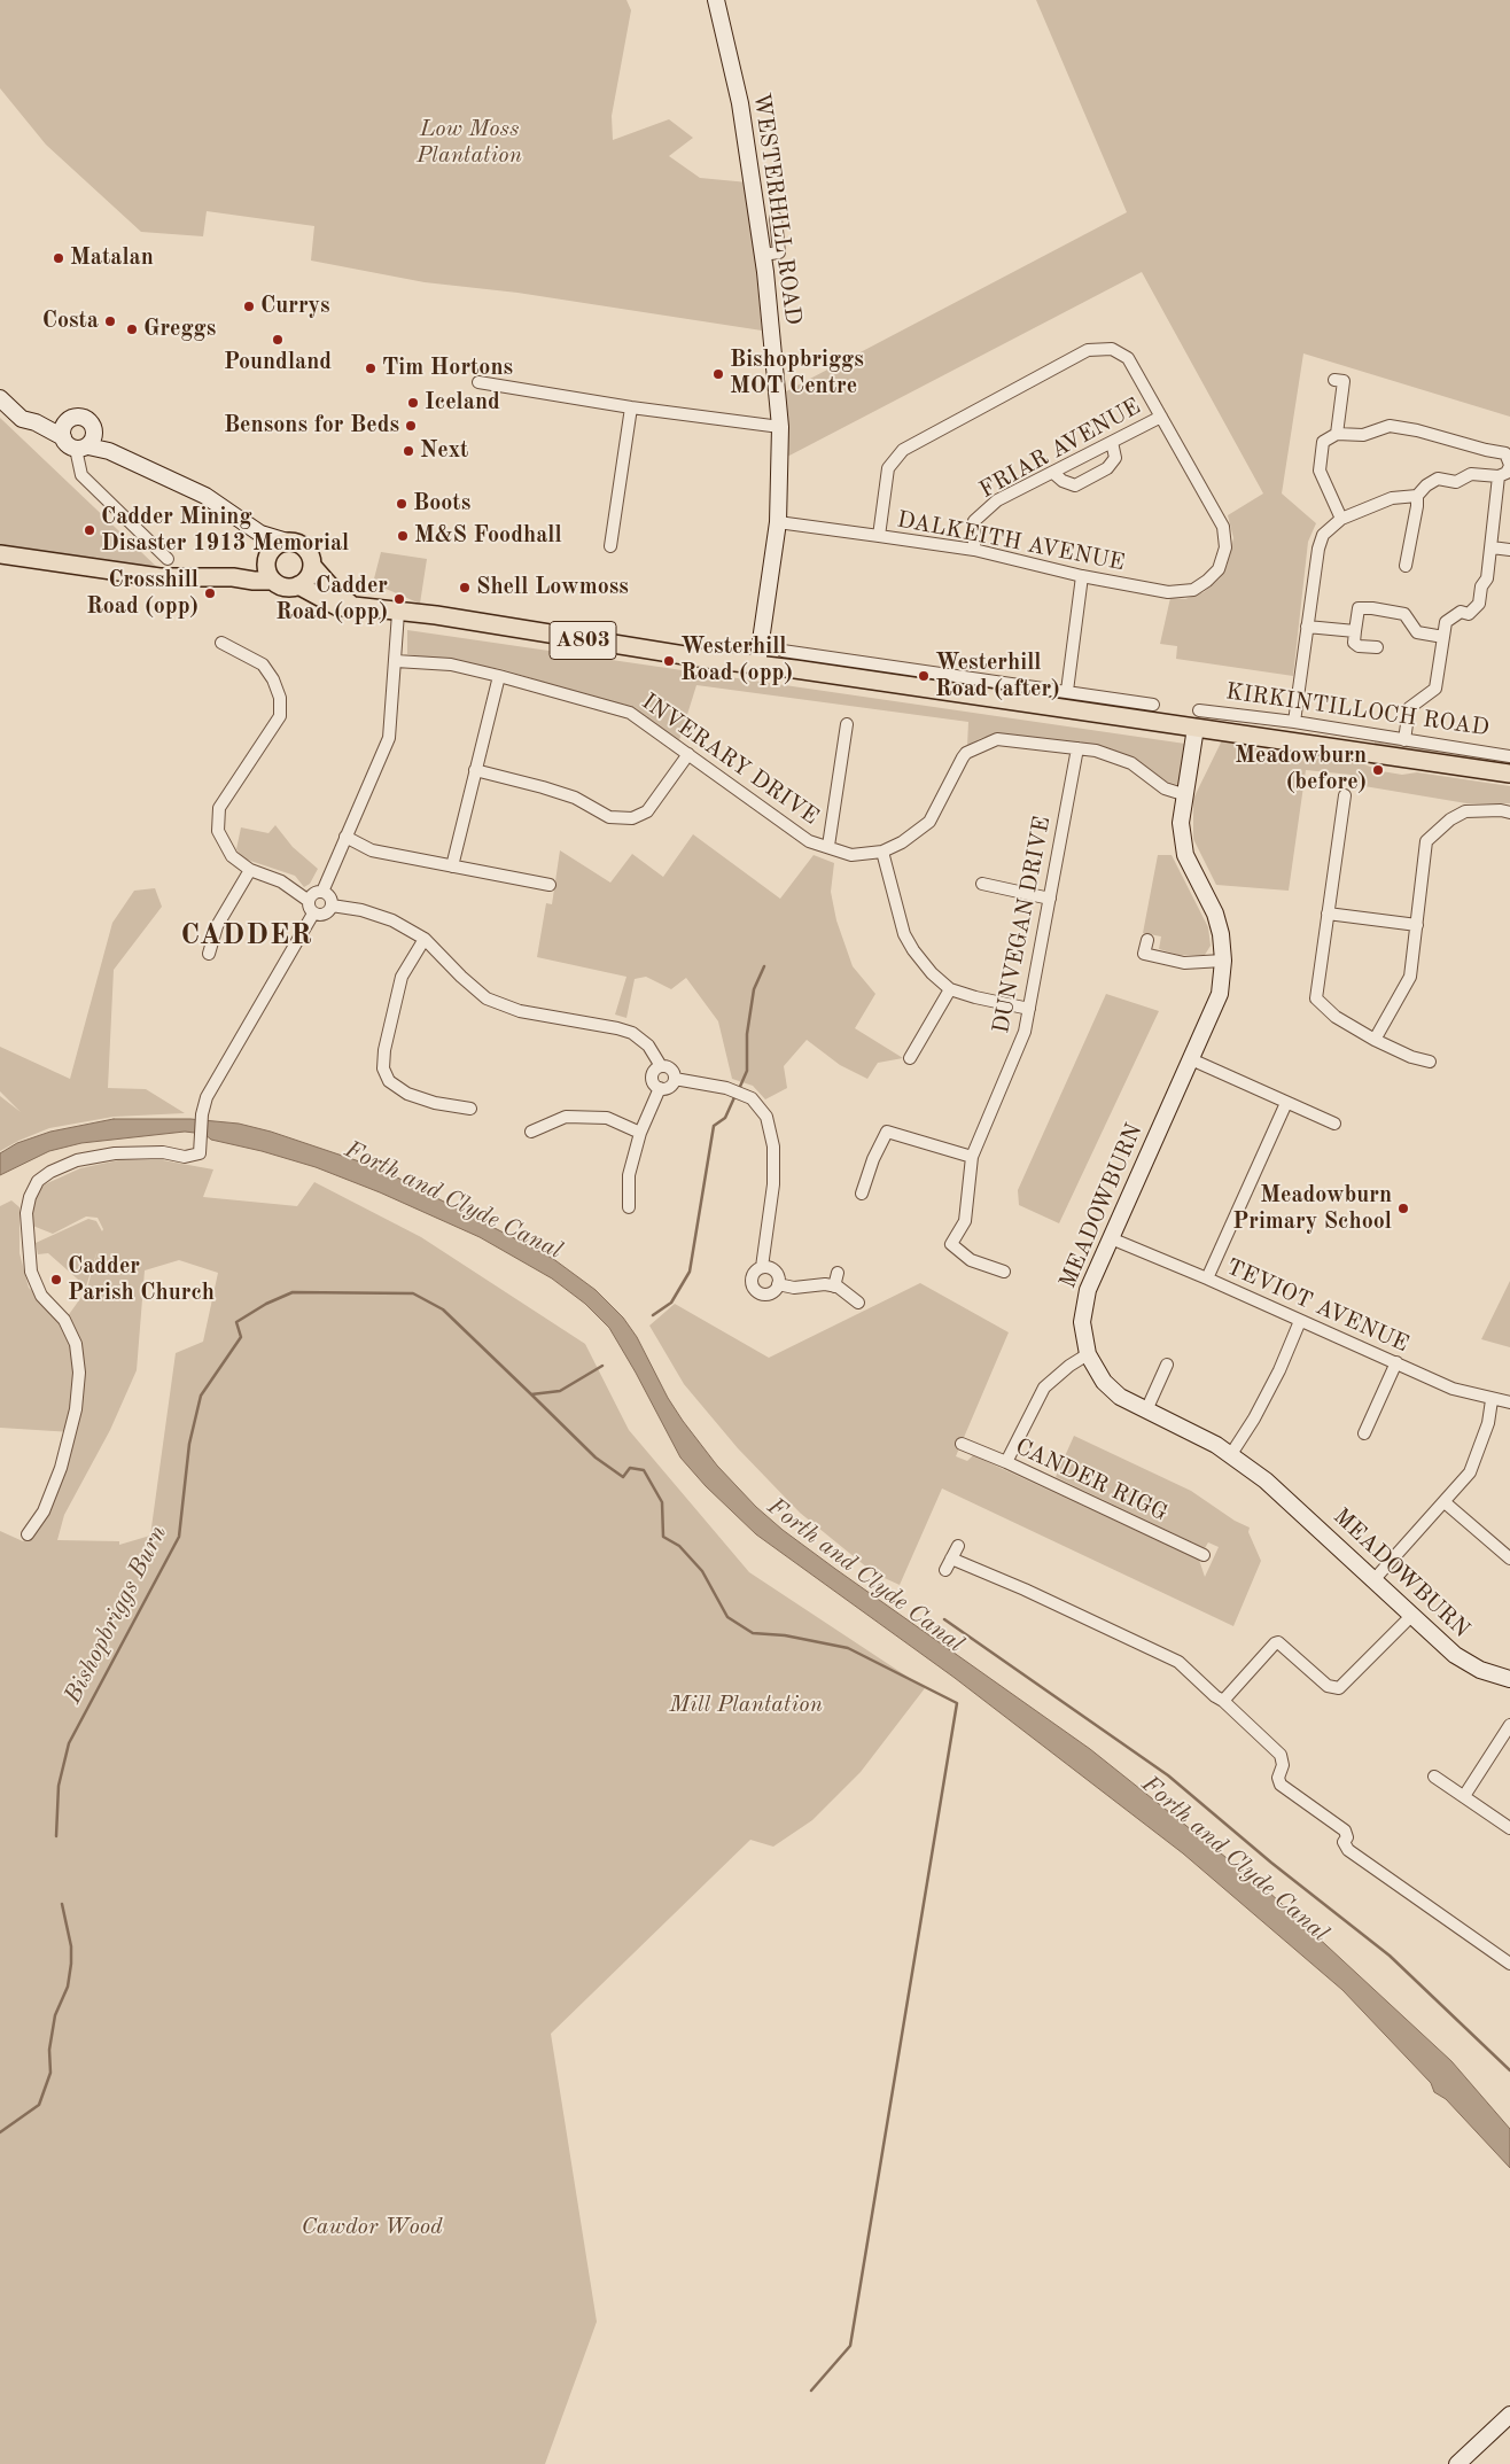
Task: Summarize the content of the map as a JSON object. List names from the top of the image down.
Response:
{
  "streets": {
    "main road": ["A803", "KIRKINTILLOCH ROAD"],
    "street": [
      "WESTERHILL ROAD",
      "FRIAR AVENUE",
      "DALKEITH AVENUE",
      "INVERARY DRIVE",
      "DUNVEGAN DRIVE",
      "MEADOWBURN",
      "TEVIOT AVENUE",
      "CANDER RIGG"
    ]
  },
  "crossings": [
    ["WESTERHILL ROAD", "DALKEITH AVENUE"],
    ["WESTERHILL ROAD", "KIRKINTILLOCH ROAD"],
    ["FRIAR AVENUE", "DALKEITH AVENUE"],
    ["A803", "KIRKINTILLOCH ROAD"],
    ["KIRKINTILLOCH ROAD", "MEADOWBURN"],
    ["INVERARY DRIVE", "DUNVEGAN DRIVE"],
    ["INVERARY DRIVE", "MEADOWBURN"],
    ["MEADOWBURN", "TEVIOT AVENUE"]
  ],
  "districts": ["CADDER"],
  "water": ["Forth and Clyde Canal", "Bishopbriggs Burn"],
  "parks": ["Low Moss Plantation", "Mill Plantation", "Cawdor Wood"],
  "places": [
    "Matalan",
    "Currys",
    "Costa",
    "Greggs",
    "Poundland",
    "Tim Hortons",
    "Bishopbriggs MOT Centre",
    "Iceland",
    "Bensons for Beds",
    "Next",
    "Boots",
    "Cadder Mining Disaster 1913 Memorial",
    "M&S Foodhall",
    "Shell Lowmoss",
    "Crosshill Road (opp)",
    "Cadder Road (opp)",
    "Westerhill Road (opp)",
    "Westerhill Road (after)",
    "Meadowburn (before)",
    "Meadowburn Primary School",
    "Cadder Parish Church"
  ]
}
